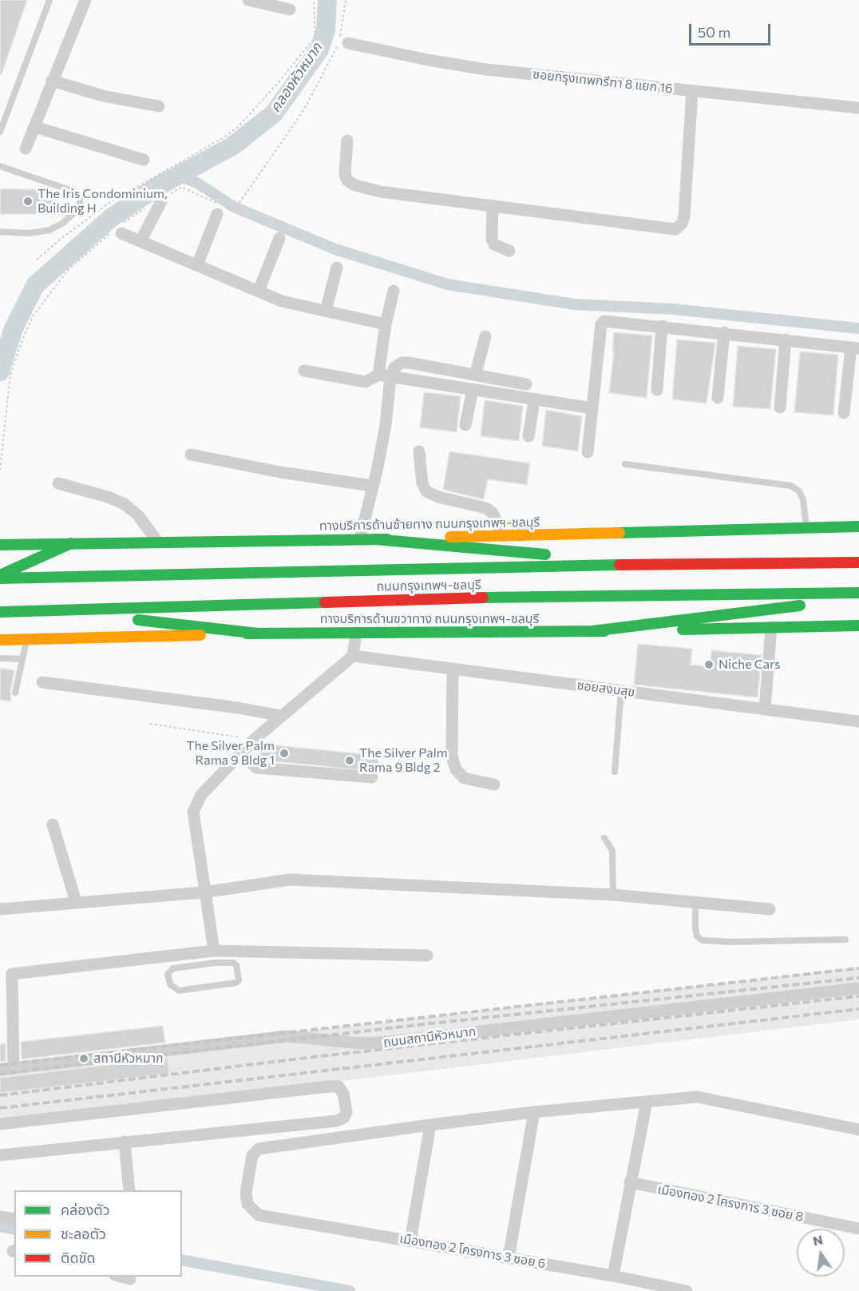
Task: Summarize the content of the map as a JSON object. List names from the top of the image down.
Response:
{
  "streets": {
    "main road": ["ทางบริการด้านซ้ายทาง ถนนกรุงเทพฯ-ชลบุรี", "ถนนกรุงเทพฯ-ชลบุรี", "ทางบริการด้านขวาทาง ถนนกรุงเทพฯ-ชลบุรี"],
    "street": [
      "ซอยกรุงเทพกรีฑา 8 แยก 16",
      "ซอยสงบสุข",
      "ถนนสถานีหัวหมาก",
      "เมืองทอง 2 โครงการ 3 ซอย 8",
      "เมืองทอง 2 โครงการ 3 ซอย 6"
    ]
  },
  "water": ["คลองหัวหมาก"],
  "places": [
    "The Iris Condominium, Building H",
    "Niche Cars",
    "The Silver Palm Rama 9 Bldg 1",
    "The Silver Palm Rama 9 Bldg 2",
    "สถานีหัวหมาก"
  ],
  "legend": ["คล่องตัว", "ชะลอตัว", "ติดขัด"],
  "scale_bar": "50 m",
  "north": "top"
}
